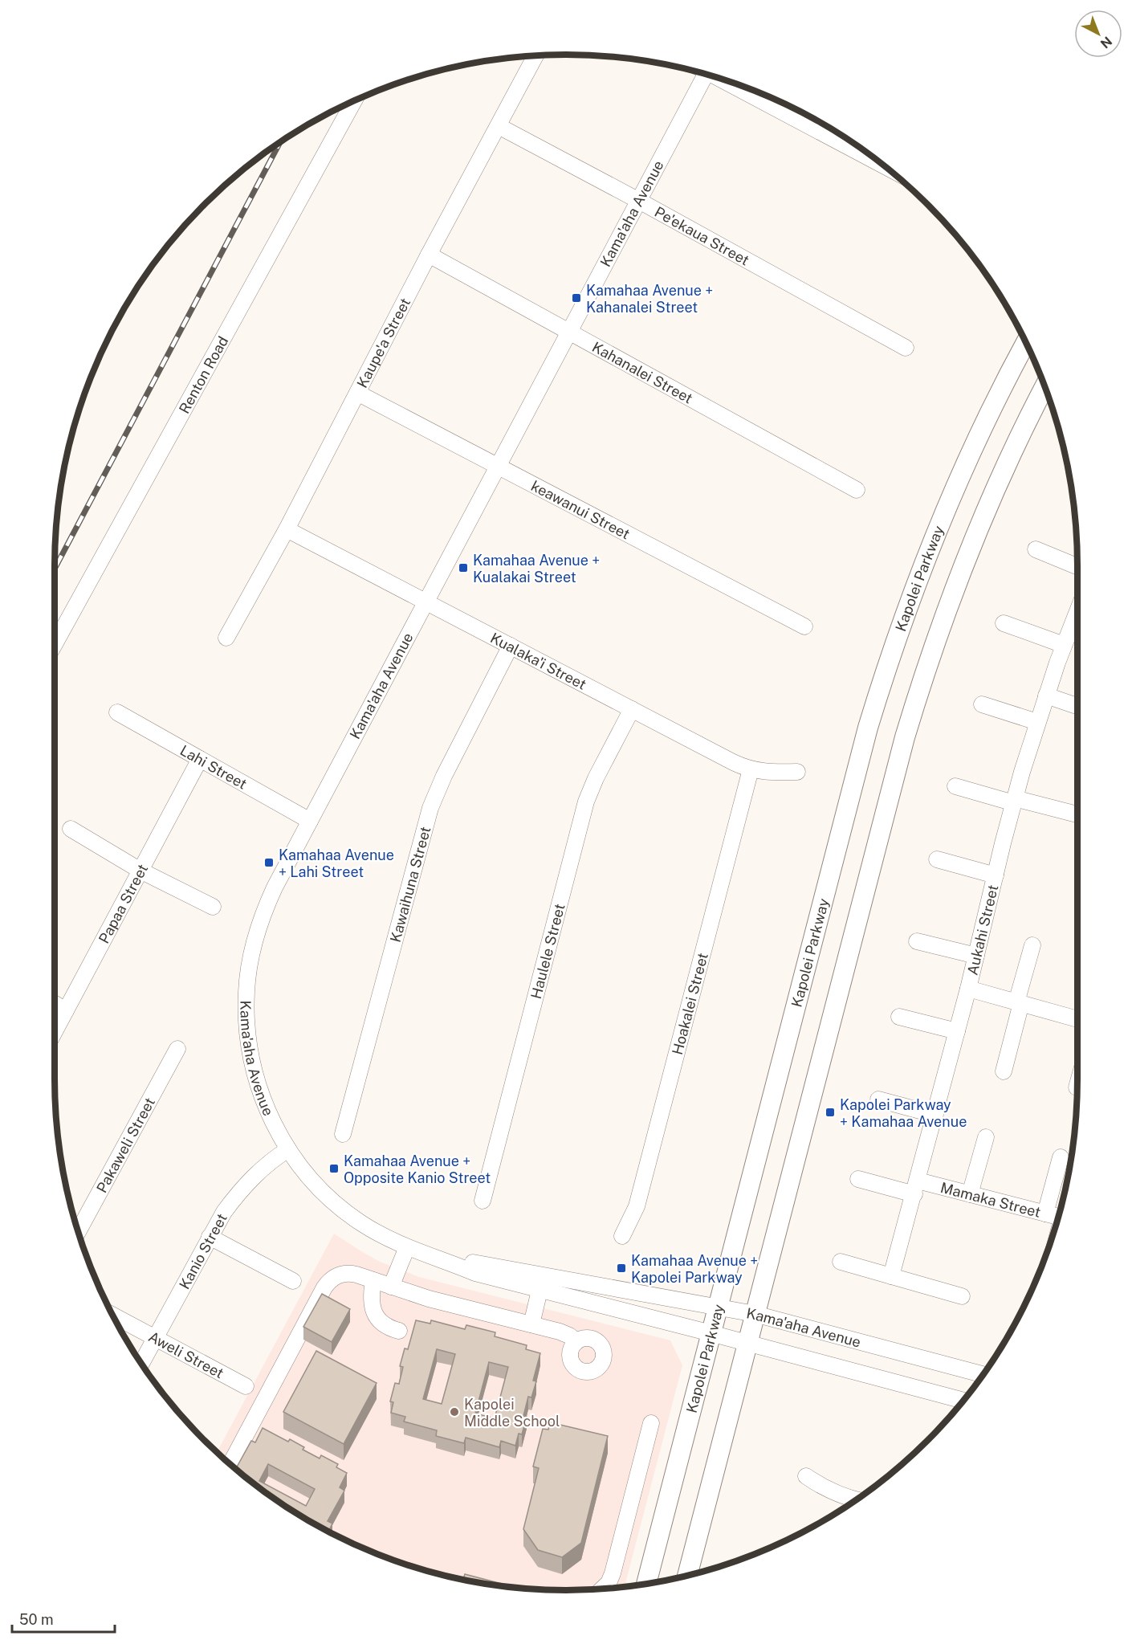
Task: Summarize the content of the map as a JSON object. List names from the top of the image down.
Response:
{
  "streets": {
    "main road": ["Kapolei Parkway"],
    "street": [
      "Kama'aha Avenue",
      "Pe'ekaua Street",
      "Kaupe'a Street",
      "Kahanalei Street",
      "Renton Road",
      "keawanui Street",
      "Kualaka'i Street",
      "Lahi Street",
      "Kawaihuna Street",
      "Papaa Street",
      "Aukahi Street",
      "Haulele Street",
      "Hoakalei Street",
      "Pakaweli Street",
      "Mamaka Street",
      "Kanio Street",
      "Aweli Street"
    ]
  },
  "crossings": [
    ["Kama'aha Avenue", "Pe'ekaua Street"],
    ["Kama'aha Avenue", "Kahanalei Street"],
    ["Kama'aha Avenue", "keawanui Street"],
    ["Kama'aha Avenue", "Kapolei Parkway"],
    ["Kama'aha Avenue", "Kualaka'i Street"],
    ["Kama'aha Avenue", "Lahi Street"],
    ["Kama'aha Avenue", "Kanio Street"],
    ["Pe'ekaua Street", "Kaupe'a Street"],
    ["Kaupe'a Street", "Kahanalei Street"],
    ["Kaupe'a Street", "keawanui Street"],
    ["Kaupe'a Street", "Kualaka'i Street"],
    ["Kualaka'i Street", "Kawaihuna Street"],
    ["Kualaka'i Street", "Haulele Street"],
    ["Kualaka'i Street", "Hoakalei Street"],
    ["Lahi Street", "Papaa Street"],
    ["Aukahi Street", "Mamaka Street"],
    ["Kanio Street", "Aweli Street"]
  ],
  "places": {
    "transit": [
      "Kamahaa Avenue + Kahanalei Street",
      "Kamahaa Avenue + Kualakai Street",
      "Kamahaa Avenue + Lahi Street",
      "Kapolei Parkway + Kamahaa Avenue",
      "Kamahaa Avenue + Opposite Kanio Street",
      "Kamahaa Avenue + Kapolei Parkway"
    ],
    "other": ["Kapolei Middle School"]
  },
  "scale_bar": "50 m",
  "north": "bottom right"
}
